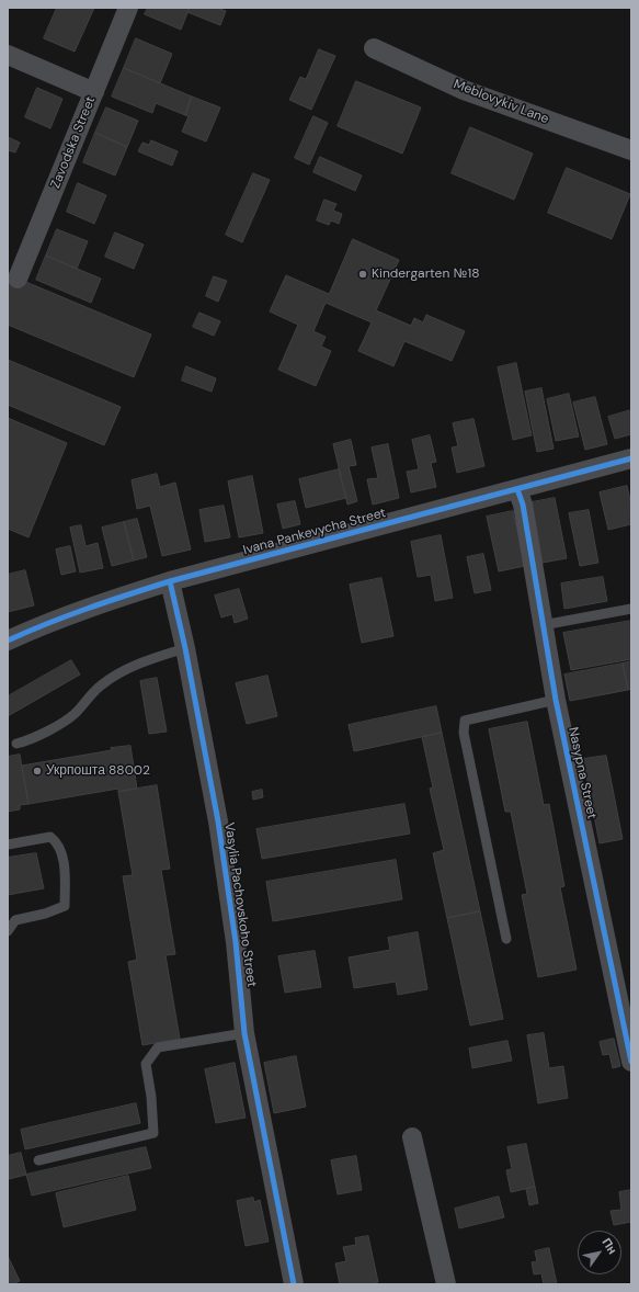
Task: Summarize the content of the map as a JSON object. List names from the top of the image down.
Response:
{
  "streets": {
    "street": [
      "Meblovykiv Lane",
      "Zavodska Street",
      "Ivana Pankevycha Street",
      "Nasypna Street",
      "Vasylia Pachovskoho Street"
    ]
  },
  "crossings": [
    ["Ivana Pankevycha Street", "Nasypna Street"],
    ["Ivana Pankevycha Street", "Vasylia Pachovskoho Street"]
  ],
  "places": ["Kindergarten №18", "Укрпошта 88002"],
  "north": "top right"
}
